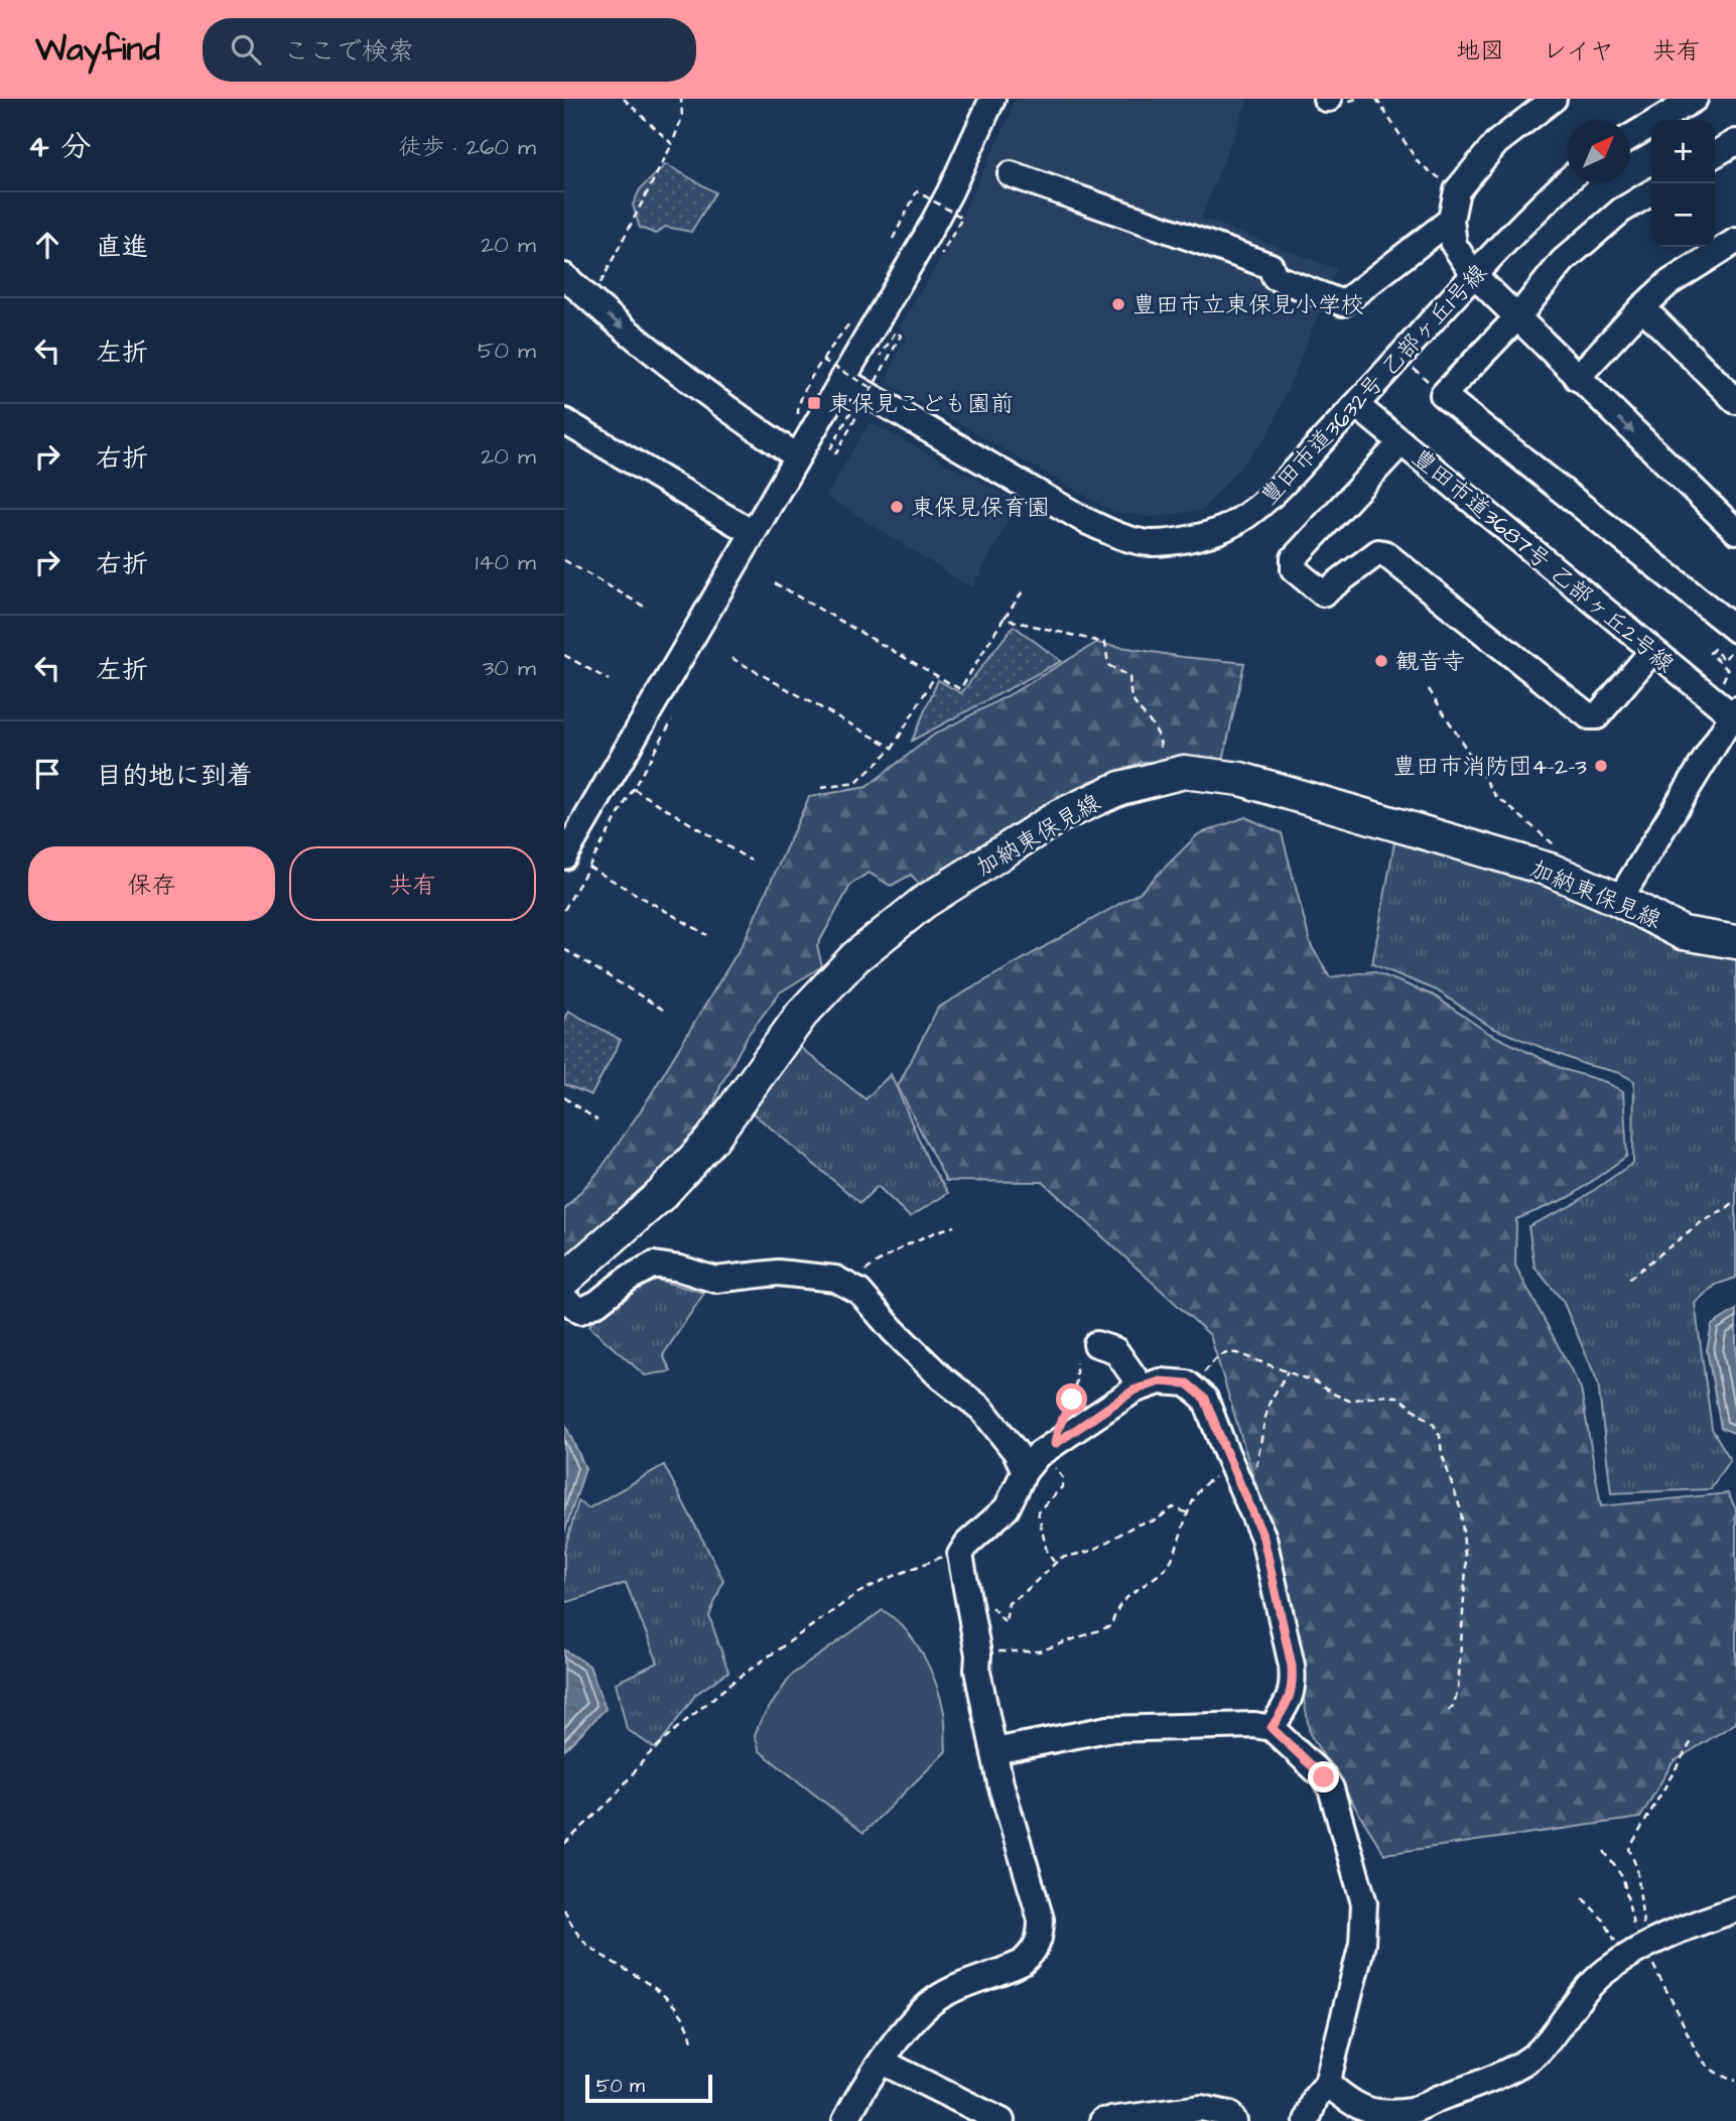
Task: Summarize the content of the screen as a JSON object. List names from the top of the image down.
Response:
{
  "streets": {
    "main road": ["加納東保見線"],
    "street": ["豊田市道3632号 乙部ヶ丘1号線", "豊田市道3687号 乙部ヶ丘2号線"]
  },
  "crossings": [
    ["豊田市道3632号 乙部ヶ丘1号線", "豊田市道3687号 乙部ヶ丘2号線"]
  ],
  "places": {
    "other": [
      "豊田市立東保見小学校",
      "東保見保育園",
      "観音寺",
      "豊田市消防団4-2-3"
    ],
    "transit": ["東保見こども園前"]
  },
  "scale_bar": "50 m",
  "north": "top right",
  "page": {
    "header": "Wayfind",
    "search": "ここで検索",
    "nav": ["地図", "レイヤ", "共有"],
    "heading": ["4 分", "徒歩 · 260 m"],
    "map_buttons": ["+", "−"],
    "list": [
      ["直進", "20 m"],
      ["左折", "50 m"],
      ["右折", "20 m"],
      ["右折", "140 m"],
      ["左折", "30 m"],
      "目的地に到着"
    ],
    "buttons": ["保存", "共有"],
    "scale": "50 m"
  }
}
